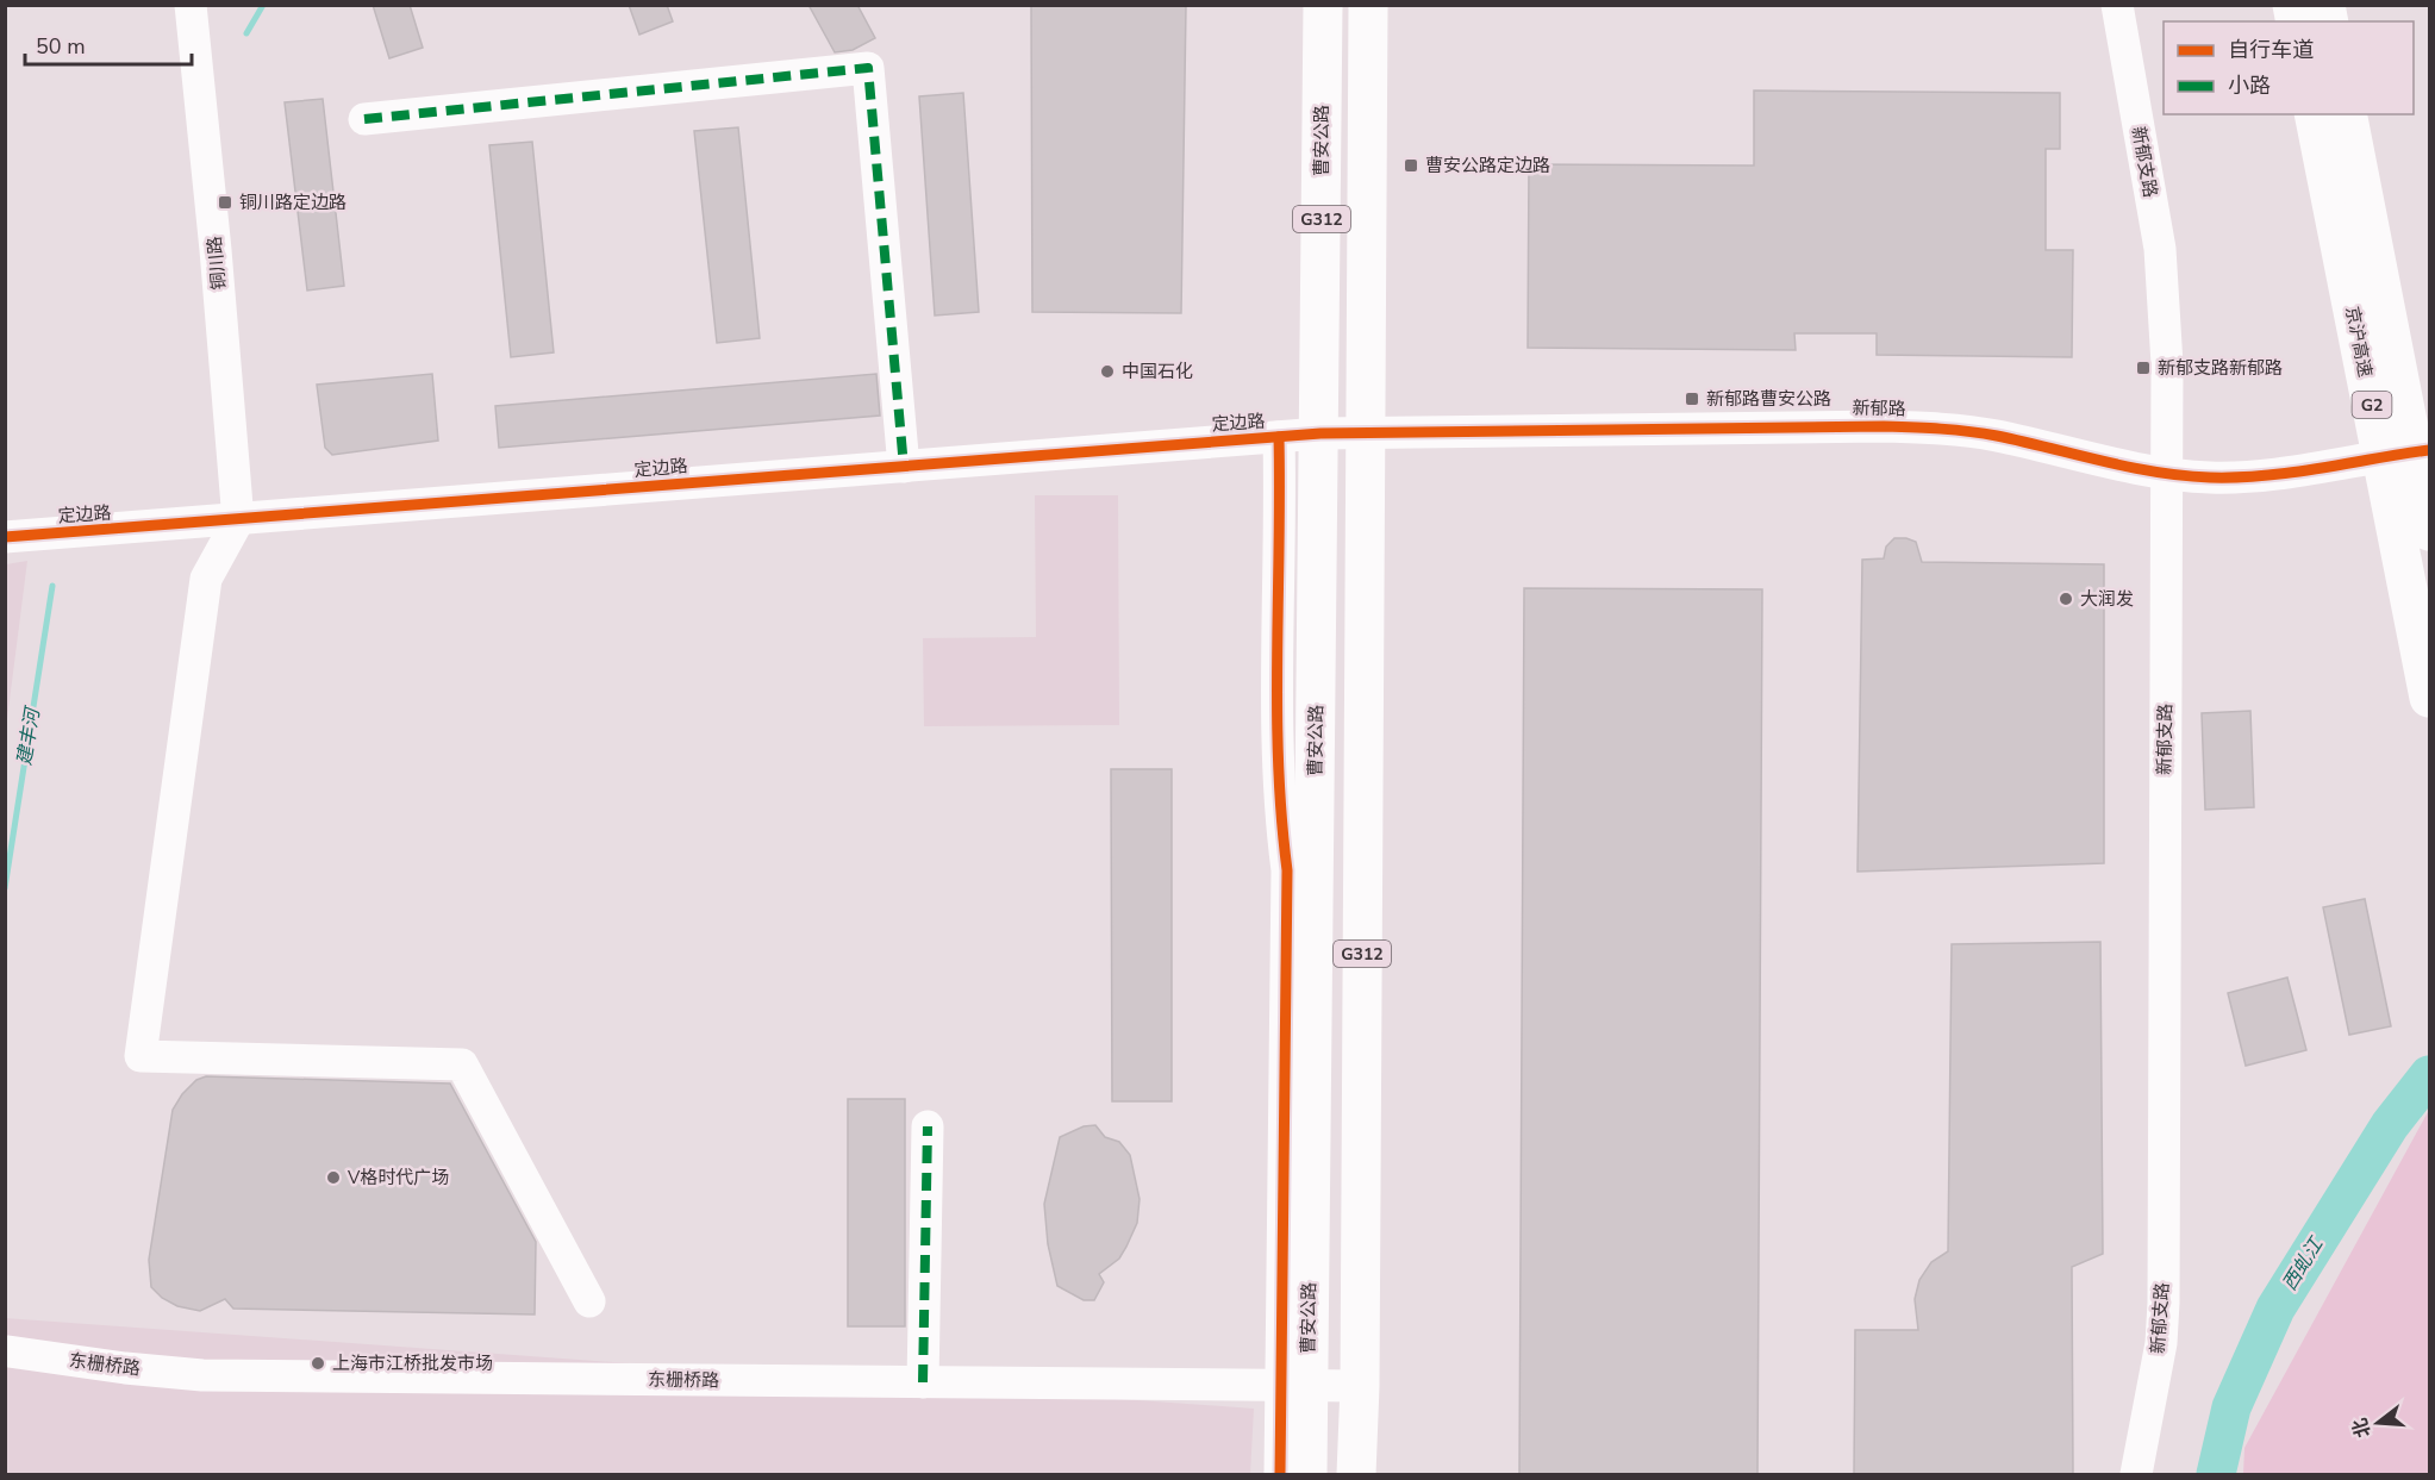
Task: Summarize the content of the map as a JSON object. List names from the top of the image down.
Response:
{
  "streets": {
    "highway": [
      "曹安公路",
      "G312",
      "京沪高速",
      "G2"
    ],
    "street": [
      "新郁支路",
      "铜川路",
      "新郁路",
      "定边路",
      "东栅桥路"
    ]
  },
  "crossings": [
    ["曹安公路", "新郁路"],
    ["曹安公路", "定边路"],
    ["曹安公路", "东栅桥路"],
    ["新郁支路", "新郁路"],
    ["G312", "新郁路"],
    ["G312", "东栅桥路"],
    ["铜川路", "定边路"],
    ["新郁路", "定边路"]
  ],
  "water": ["建丰河", "西虬江"],
  "places": {
    "transit": [
      "曹安公路定边路",
      "铜川路定边路",
      "新郁支路新郁路",
      "新郁路曹安公路"
    ],
    "other": [
      "中国石化",
      "大润发",
      "V格时代广场",
      "上海市江桥批发市场"
    ]
  },
  "legend": ["自行车道", "小路"],
  "scale_bar": "50 m",
  "north": "left"
}
